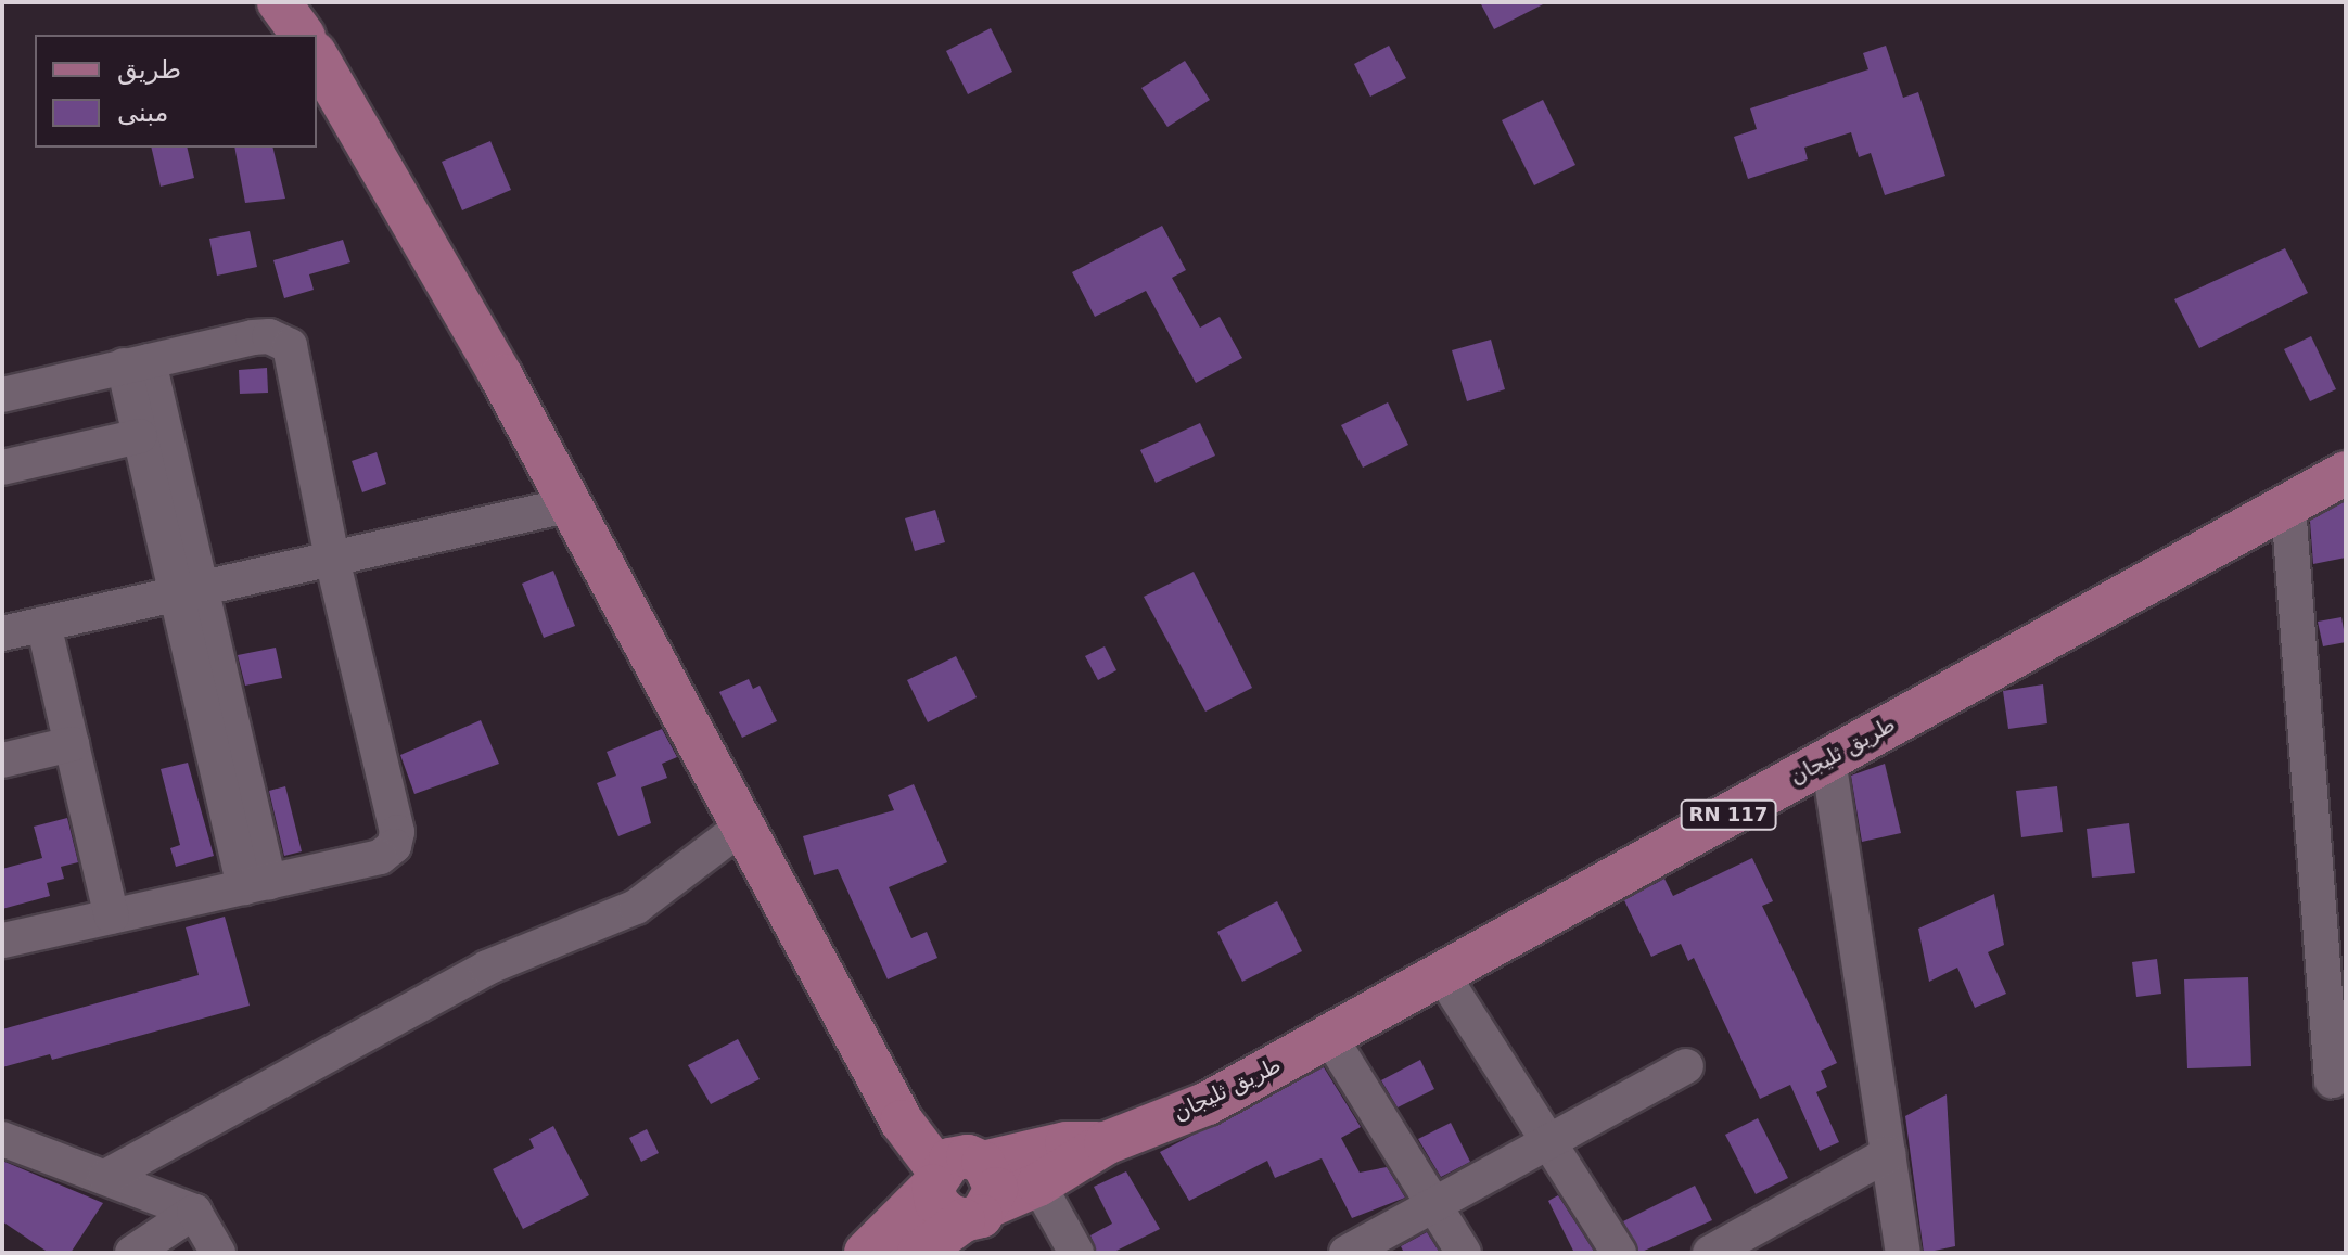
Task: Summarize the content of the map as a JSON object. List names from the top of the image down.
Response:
{
  "streets": {
    "main road": ["طريق ثليجان", "RN 117"]
  },
  "legend": ["طريق", "مبنى"]
}
